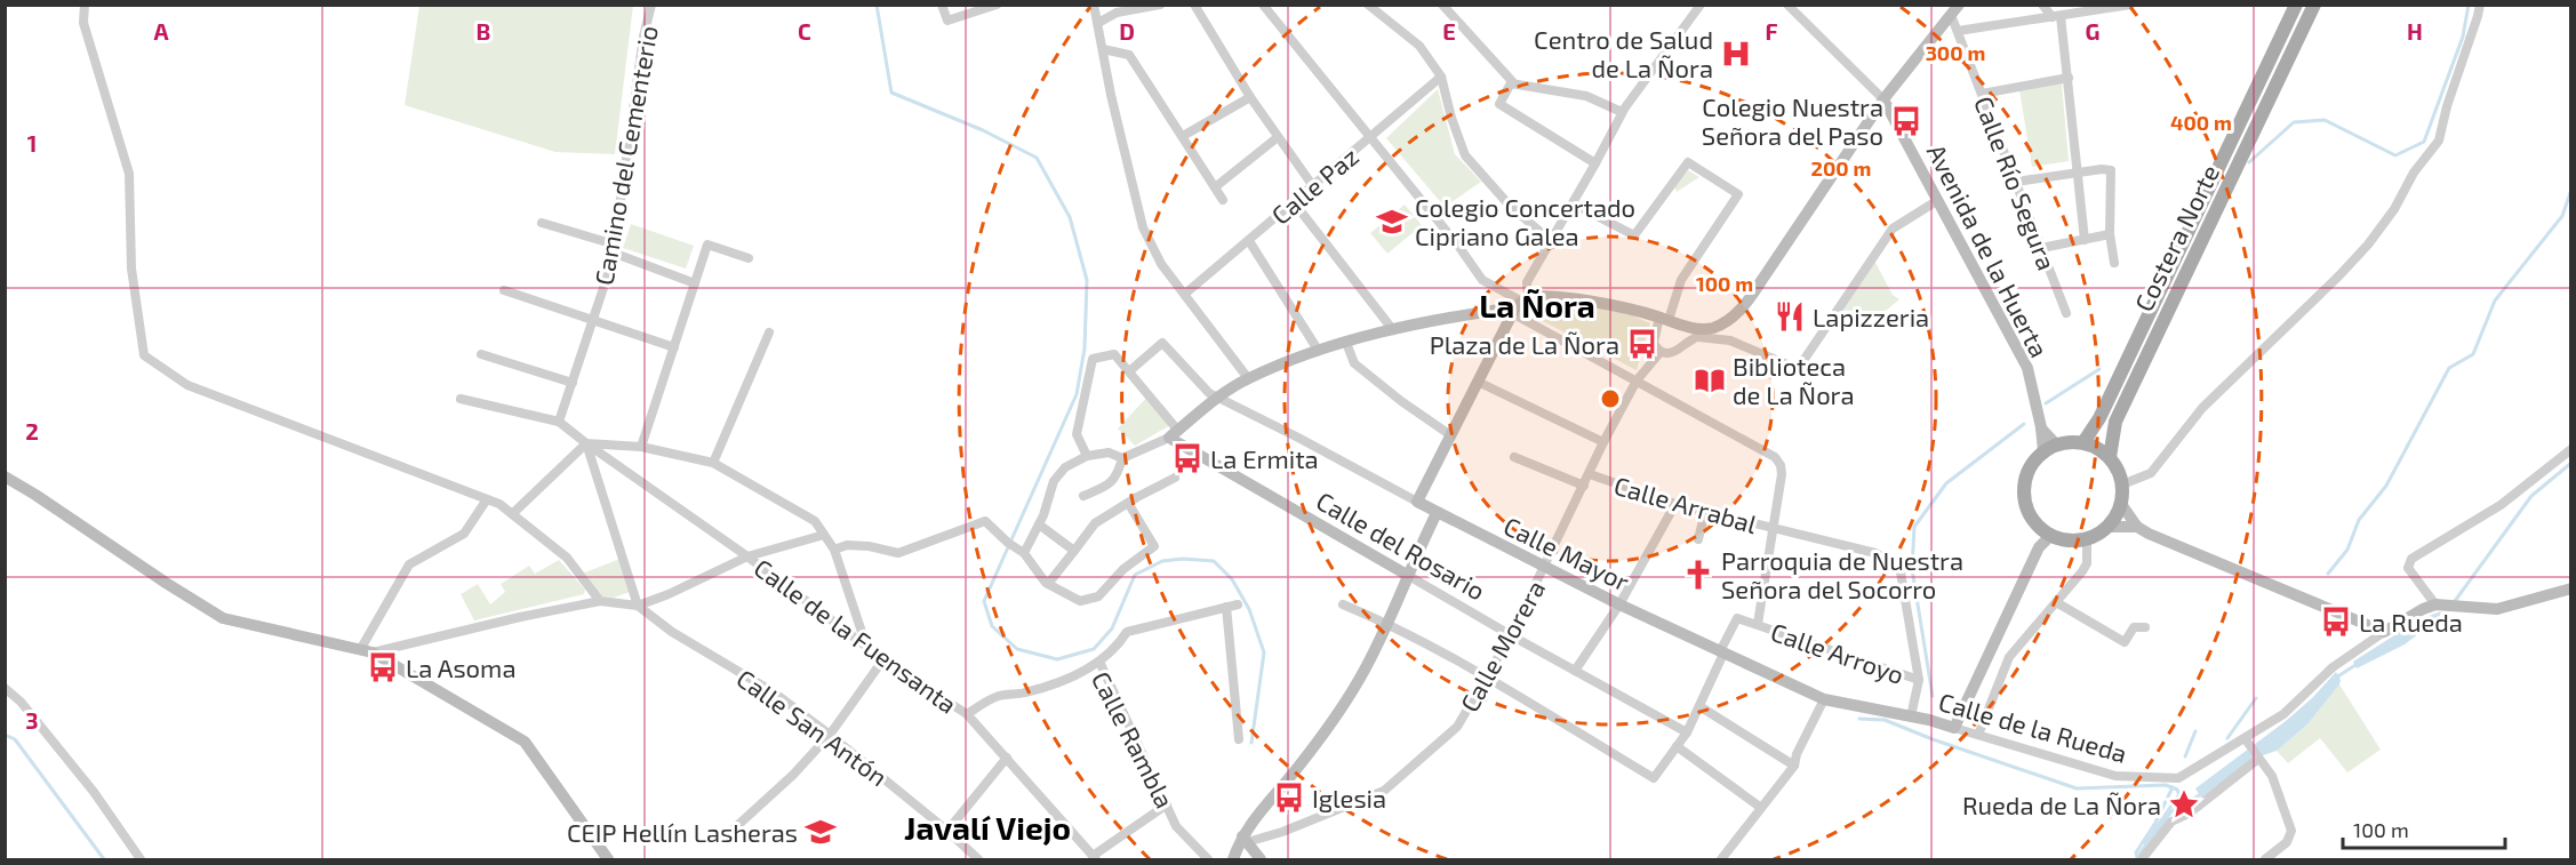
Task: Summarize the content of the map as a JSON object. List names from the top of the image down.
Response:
{
  "streets": {
    "main road": ["Costera Norte"],
    "street": [
      "Camino del Cementerio",
      "Calle Río Segura",
      "Calle Paz",
      "Avenida de la Huerta",
      "Calle Arrabal",
      "Calle del Rosario",
      "Calle Mayor",
      "Calle de la Fuensanta",
      "Calle Morera",
      "Calle Arroyo",
      "Calle San Antón",
      "Calle de la Rueda",
      "Calle Rambla"
    ]
  },
  "crossings": [
    ["Camino del Cementerio", "Calle de la Fuensanta"],
    ["Costera Norte", "Avenida de la Huerta"],
    ["Calle Arrabal", "Calle Morera"],
    ["Calle Arrabal", "Calle Arroyo"],
    ["Calle del Rosario", "Calle Morera"],
    ["Calle Mayor", "Calle Morera"],
    ["Calle Mayor", "Calle de la Rueda"],
    ["Calle de la Fuensanta", "Calle Rambla"]
  ],
  "districts": ["La Ñora", "Javalí Viejo"],
  "places": {
    "hospital": ["Centro de Salud de La Ñora"],
    "bus stop": [
      "Colegio Nuestra Señora del Paso",
      "Plaza de La Ñora",
      "La Ermita",
      "La Rueda",
      "La Asoma",
      "Iglesia"
    ],
    "school or university": ["Colegio Concertado Cipriano Galea", "CEIP Hellín Lasheras"],
    "restaurant": ["Lapizzeria"],
    "library": ["Biblioteca de La Ñora"],
    "church": ["Parroquia de Nuestra Señora del Socorro"],
    "place": ["Rueda de La Ñora"]
  },
  "scale_bar": "100 m",
  "grid": {
    "columns": [
      "A",
      "B",
      "C",
      "D",
      "E",
      "F",
      "G",
      "H"
    ],
    "rows": ["1", "2", "3"]
  },
  "rings": [
    "300 m",
    "400 m",
    "200 m",
    "100 m"
  ]
}
